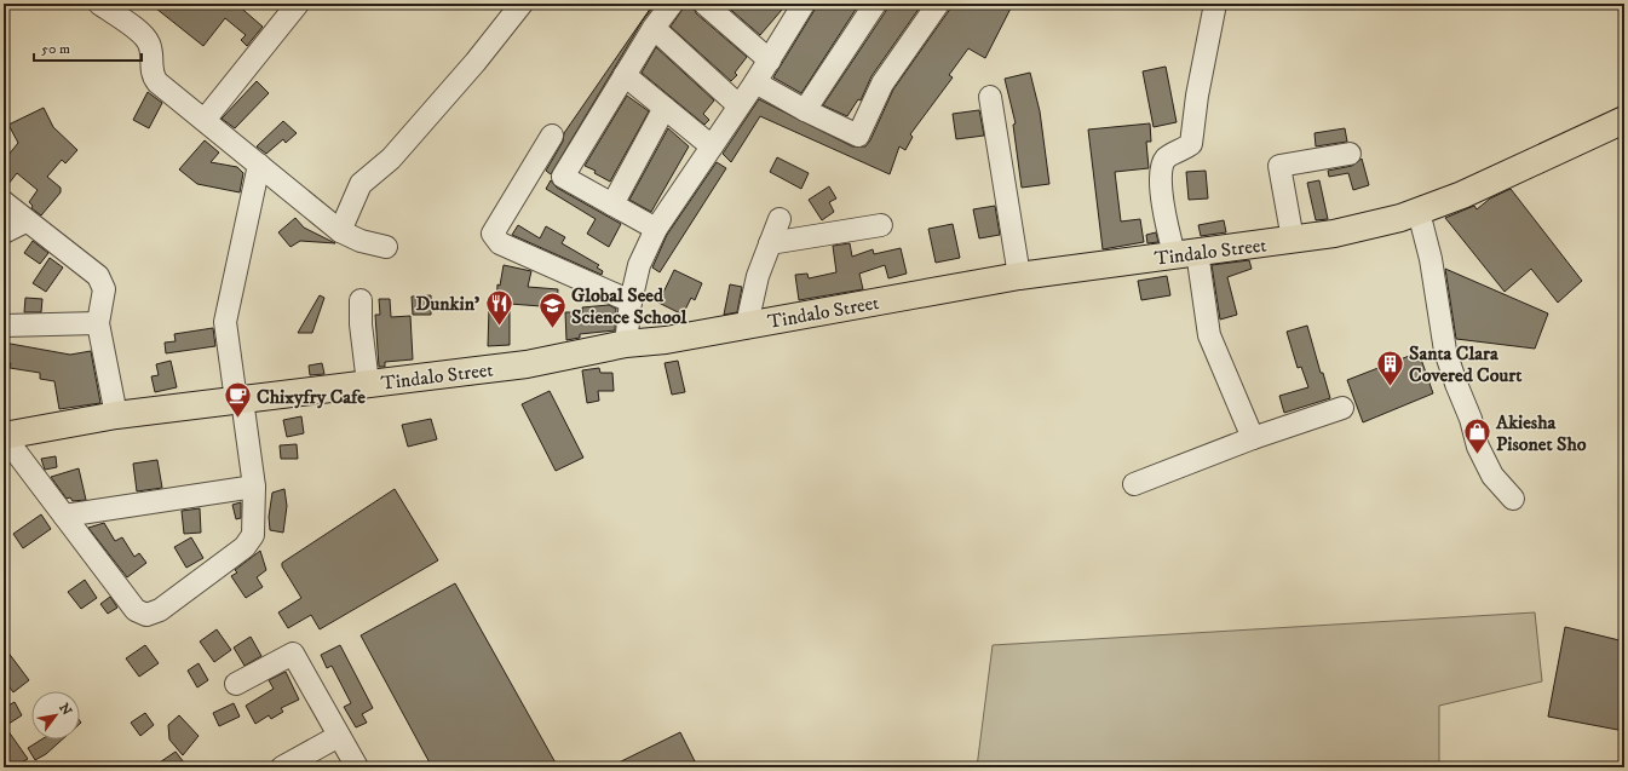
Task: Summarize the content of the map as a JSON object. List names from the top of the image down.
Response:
{
  "streets": {
    "main road": ["Tindalo Street"]
  },
  "places": {
    "restaurant": ["Dunkin'"],
    "school or university": ["Global Seed Science School"],
    "building": ["Santa Clara Covered Court"],
    "cafe": ["Chixyfry Cafe"],
    "shop": ["Akiesha Pisonet Sho"]
  },
  "scale_bar": "50 m",
  "north": "top right"
}
